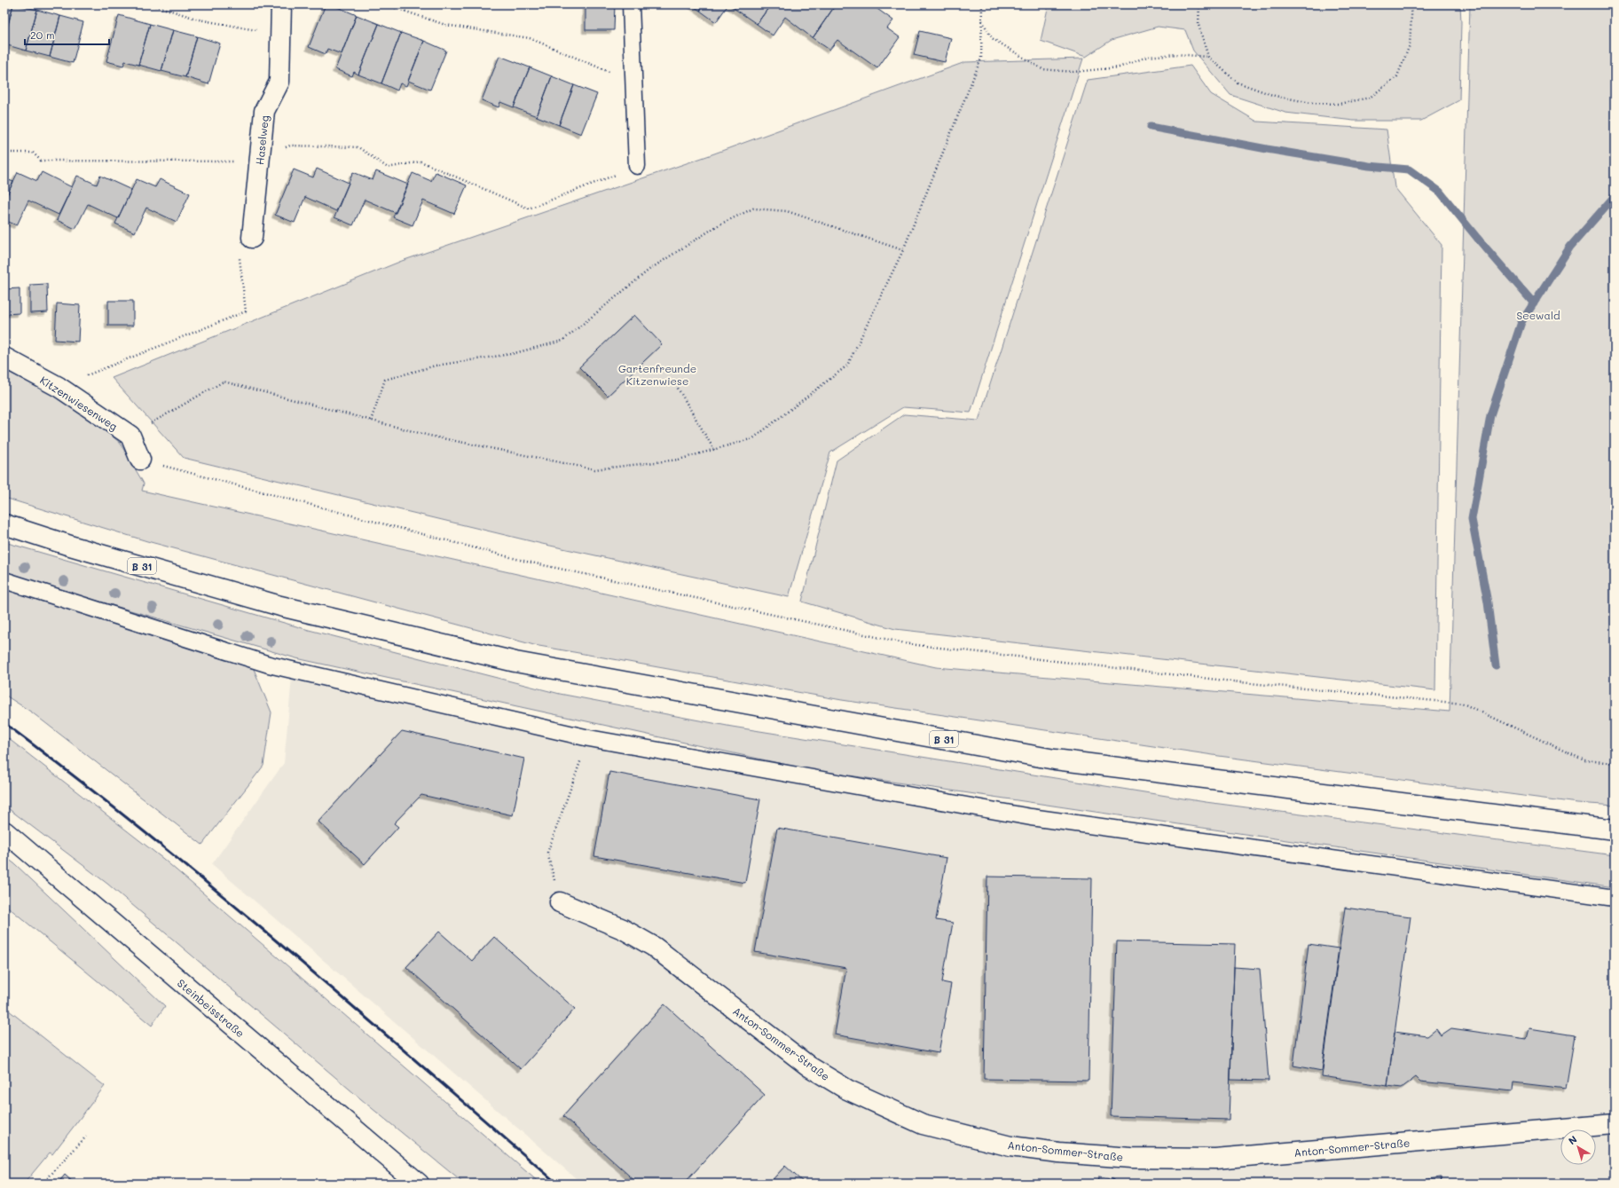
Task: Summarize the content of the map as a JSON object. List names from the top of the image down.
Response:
{
  "streets": {
    "street": [
      "Haselweg",
      "Kitzenwiesenweg",
      "B 31",
      "Steinbeisstraße",
      "Anton-Sommer-Straße"
    ]
  },
  "parks": ["Seewald", "Gartenfreunde Kitzenwiese"],
  "scale_bar": "20 m",
  "north": "top left"
}
